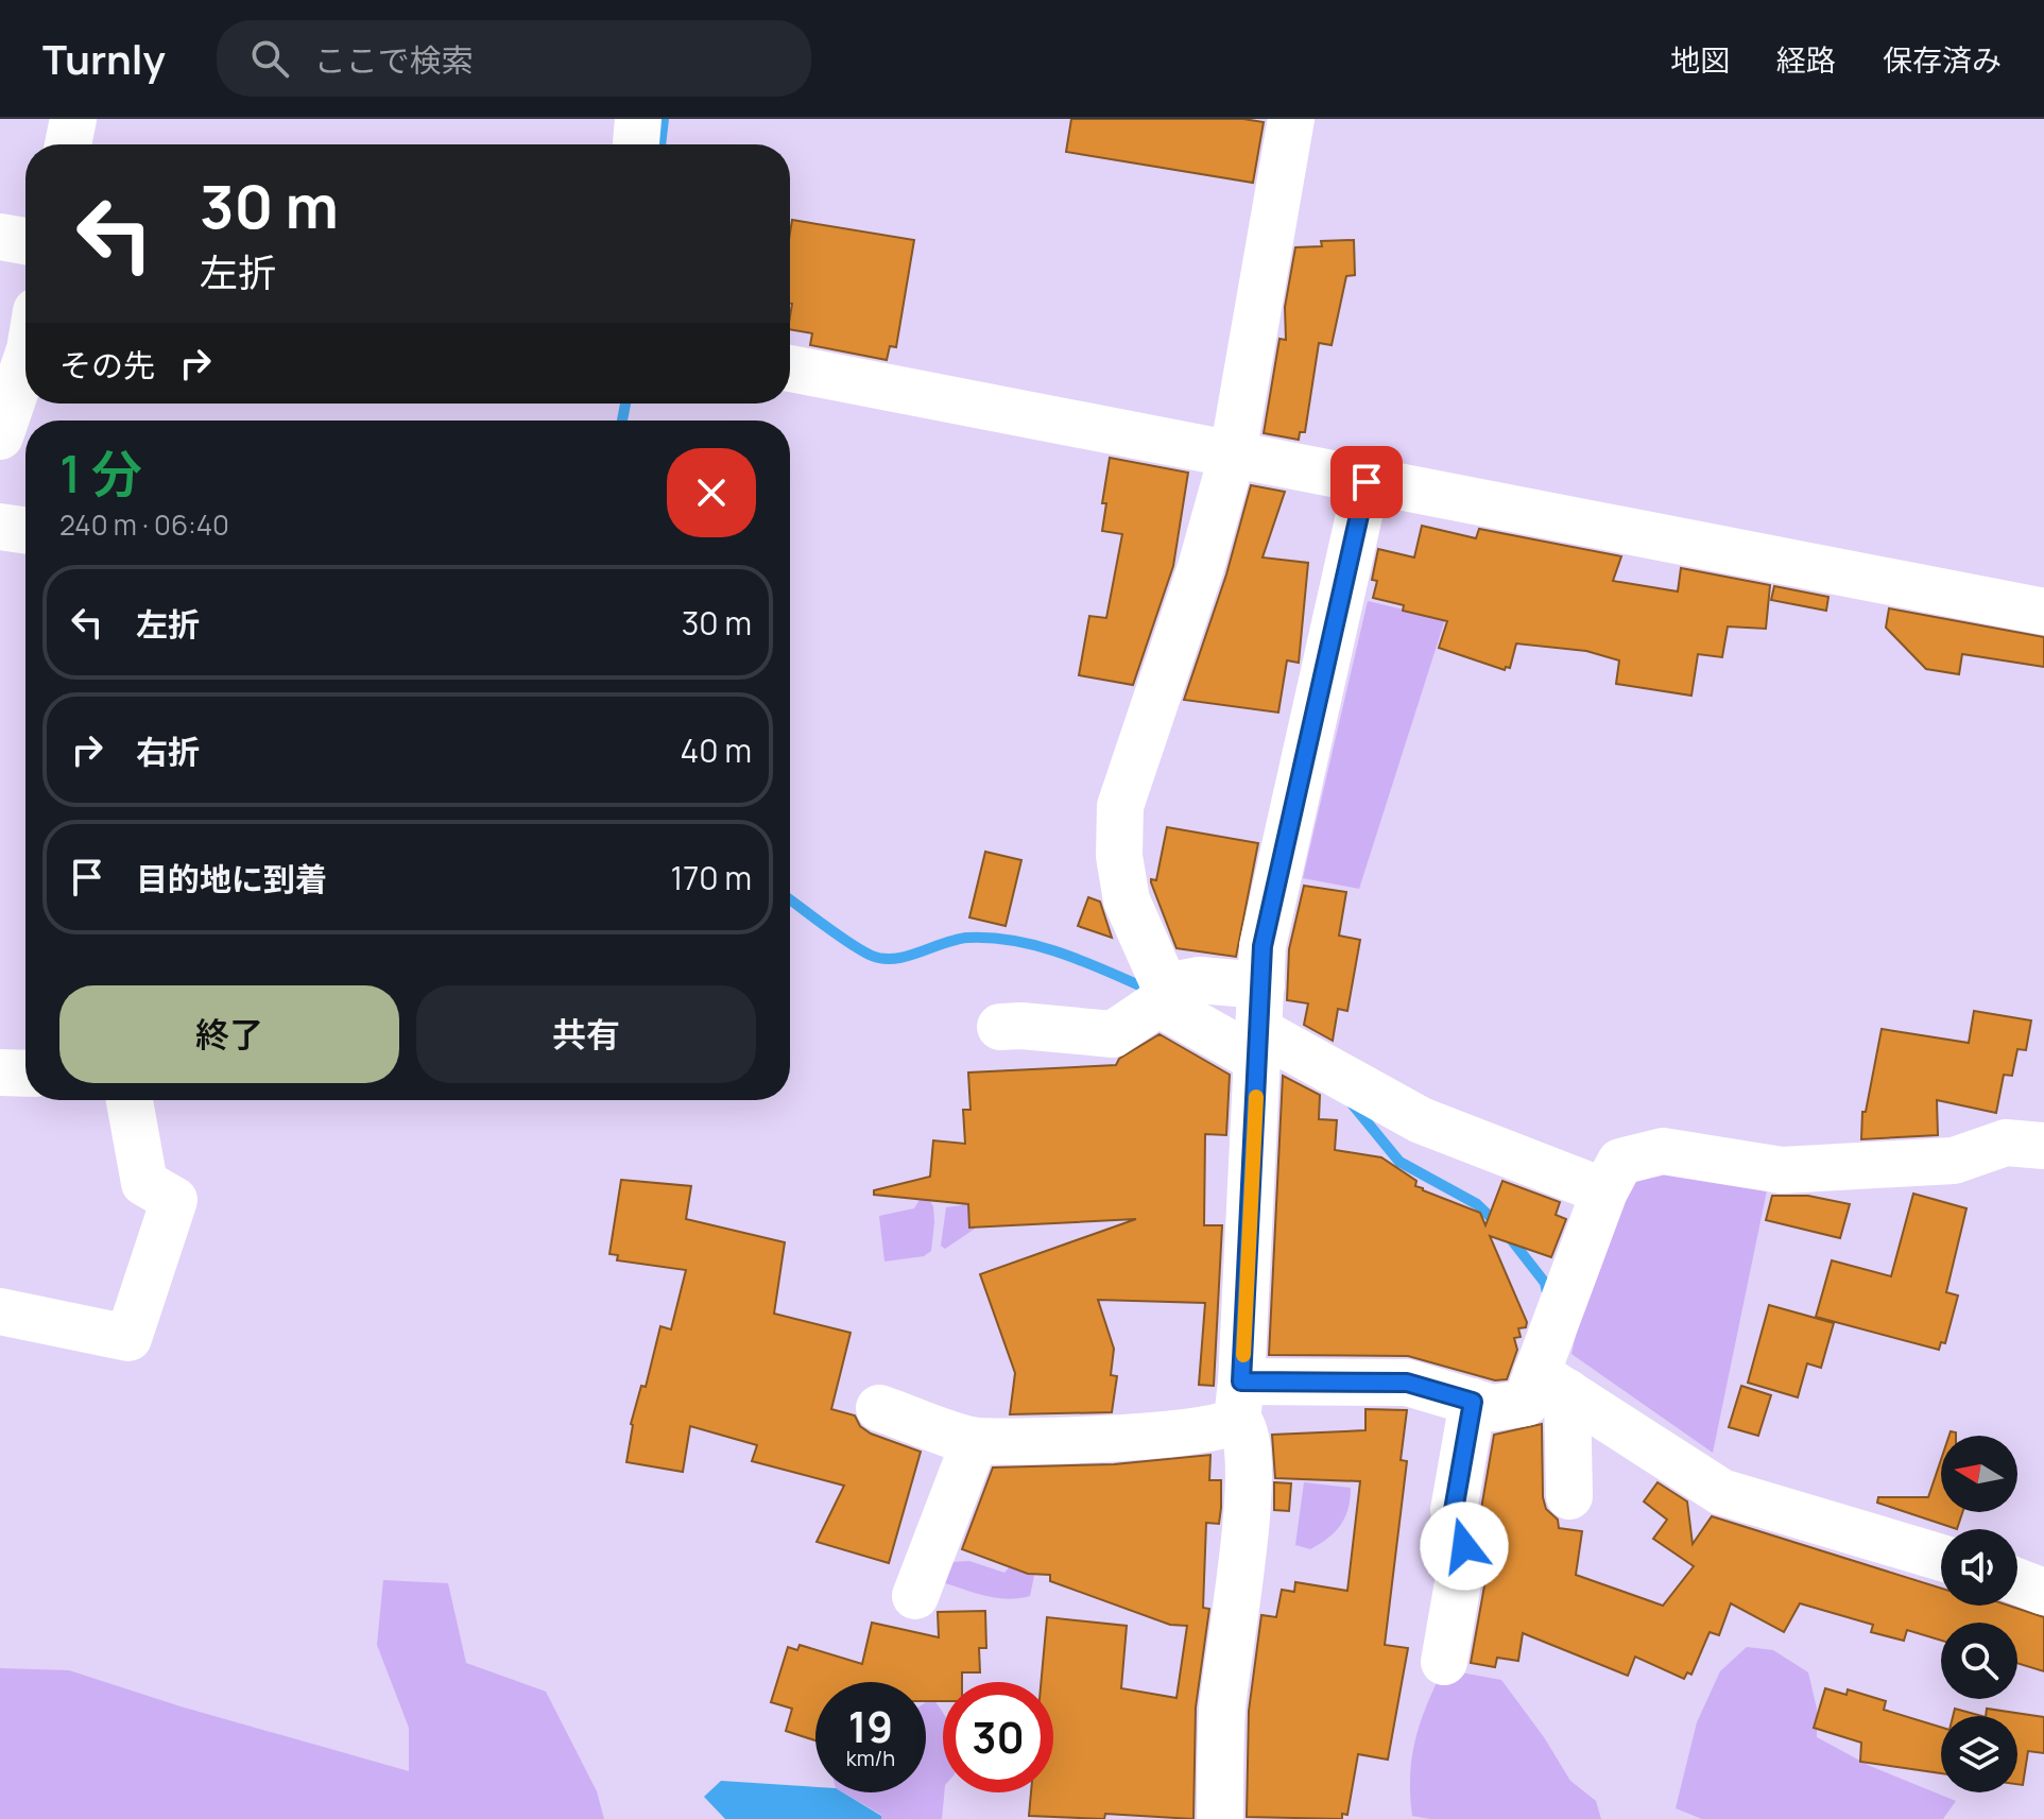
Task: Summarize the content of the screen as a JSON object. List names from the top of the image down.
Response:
{
  "north": "left",
  "page": {
    "header": "Turnly",
    "search": "ここで検索",
    "nav": ["地図", "経路", "保存済み"],
    "turn": ["30 m", "左折"],
    "then": "その先",
    "heading": ["1 分", "240 m · 06:40"],
    "list": [
      {
        "name": "左折",
        "value": "30 m"
      },
      {
        "name": "右折",
        "value": "40 m"
      },
      {
        "name": "目的地に到着",
        "value": "170 m"
      }
    ],
    "buttons": ["終了", "共有"],
    "speed": "19 km/h",
    "limit": "30"
  }
}
